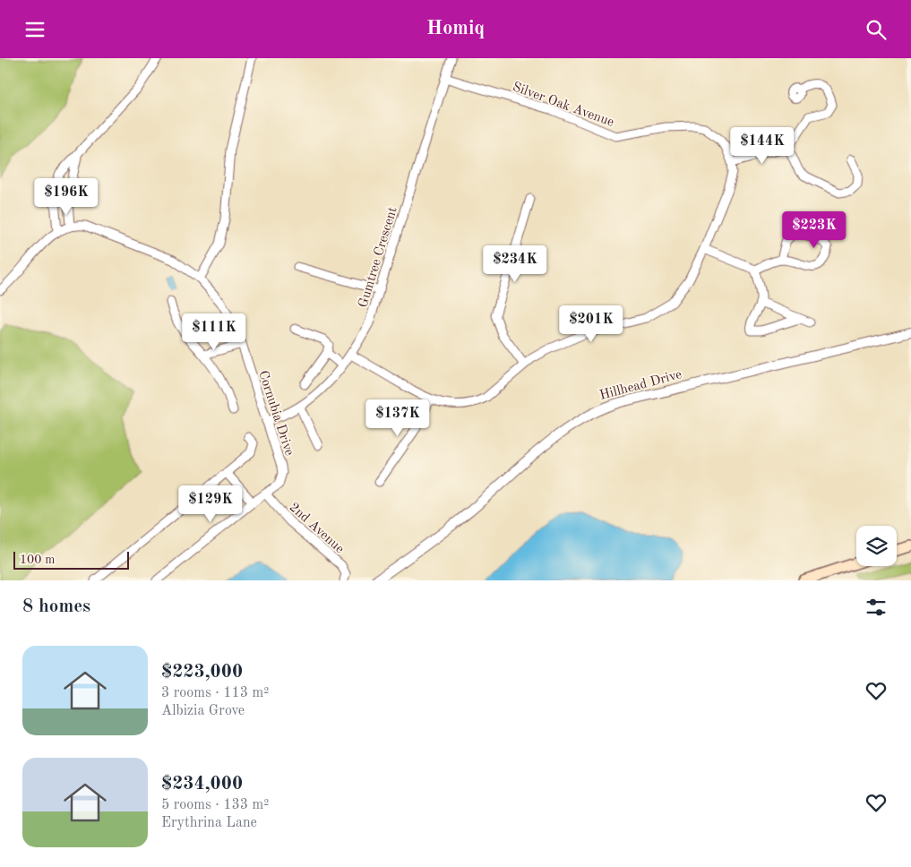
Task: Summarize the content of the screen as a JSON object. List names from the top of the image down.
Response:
{
  "streets": {
    "street": [
      "Silver Oak Avenue",
      "Gumtree Crescent",
      "Hillhead Drive",
      "Cornubia Drive",
      "2nd Avenue"
    ]
  },
  "crossings": [
    ["Silver Oak Avenue", "Gumtree Crescent"],
    ["Gumtree Crescent", "Cornubia Drive"],
    ["Cornubia Drive", "2nd Avenue"]
  ],
  "scale_bar": "100 m",
  "page": {
    "header": "Homiq",
    "price": [
      "$144K",
      "$196K",
      "$223K",
      "$234K",
      "$201K",
      "$111K",
      "$137K",
      "$129K"
    ],
    "scale": "100 m",
    "heading": "8 homes",
    "list": [
      {
        "name": "$223,000",
        "note": "3 rooms · 113 m² · Albizia Grove"
      },
      {
        "name": "$234,000",
        "note": "5 rooms · 133 m² · Erythrina Lane"
      }
    ]
  }
}
